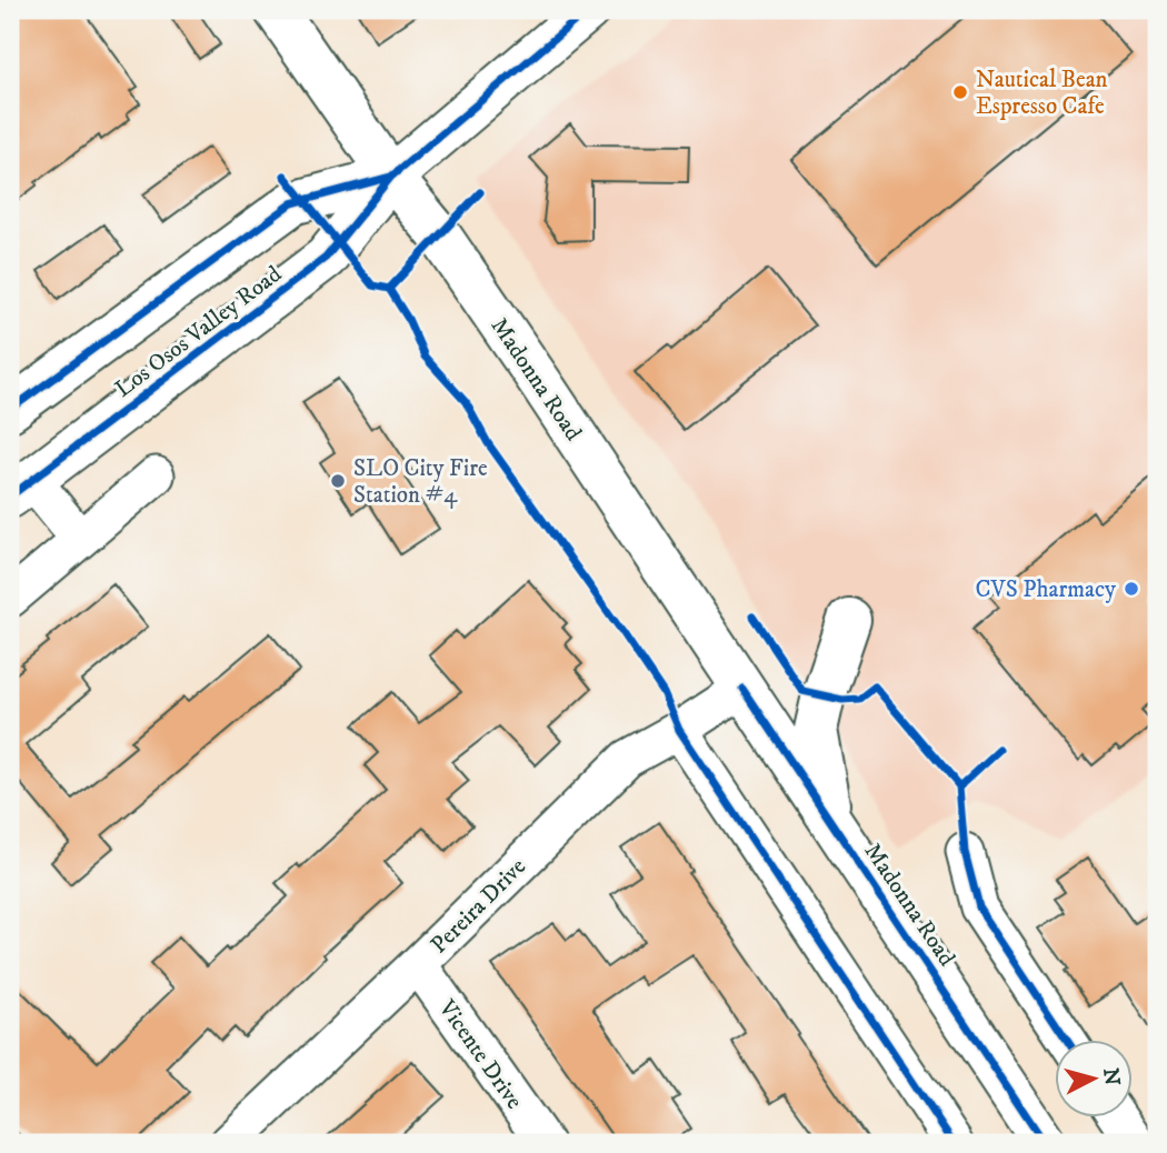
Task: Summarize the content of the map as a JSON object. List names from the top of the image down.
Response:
{
  "streets": {
    "main road": ["Los Osos Valley Road", "Madonna Road"],
    "street": ["Pereira Drive", "Vicente Drive"]
  },
  "crossings": [
    ["Los Osos Valley Road", "Madonna Road"],
    ["Madonna Road", "Pereira Drive"],
    ["Pereira Drive", "Vicente Drive"]
  ],
  "places": ["Nautical Bean Espresso Cafe", "SLO City Fire Station #4", "CVS Pharmacy"],
  "north": "right"
}
